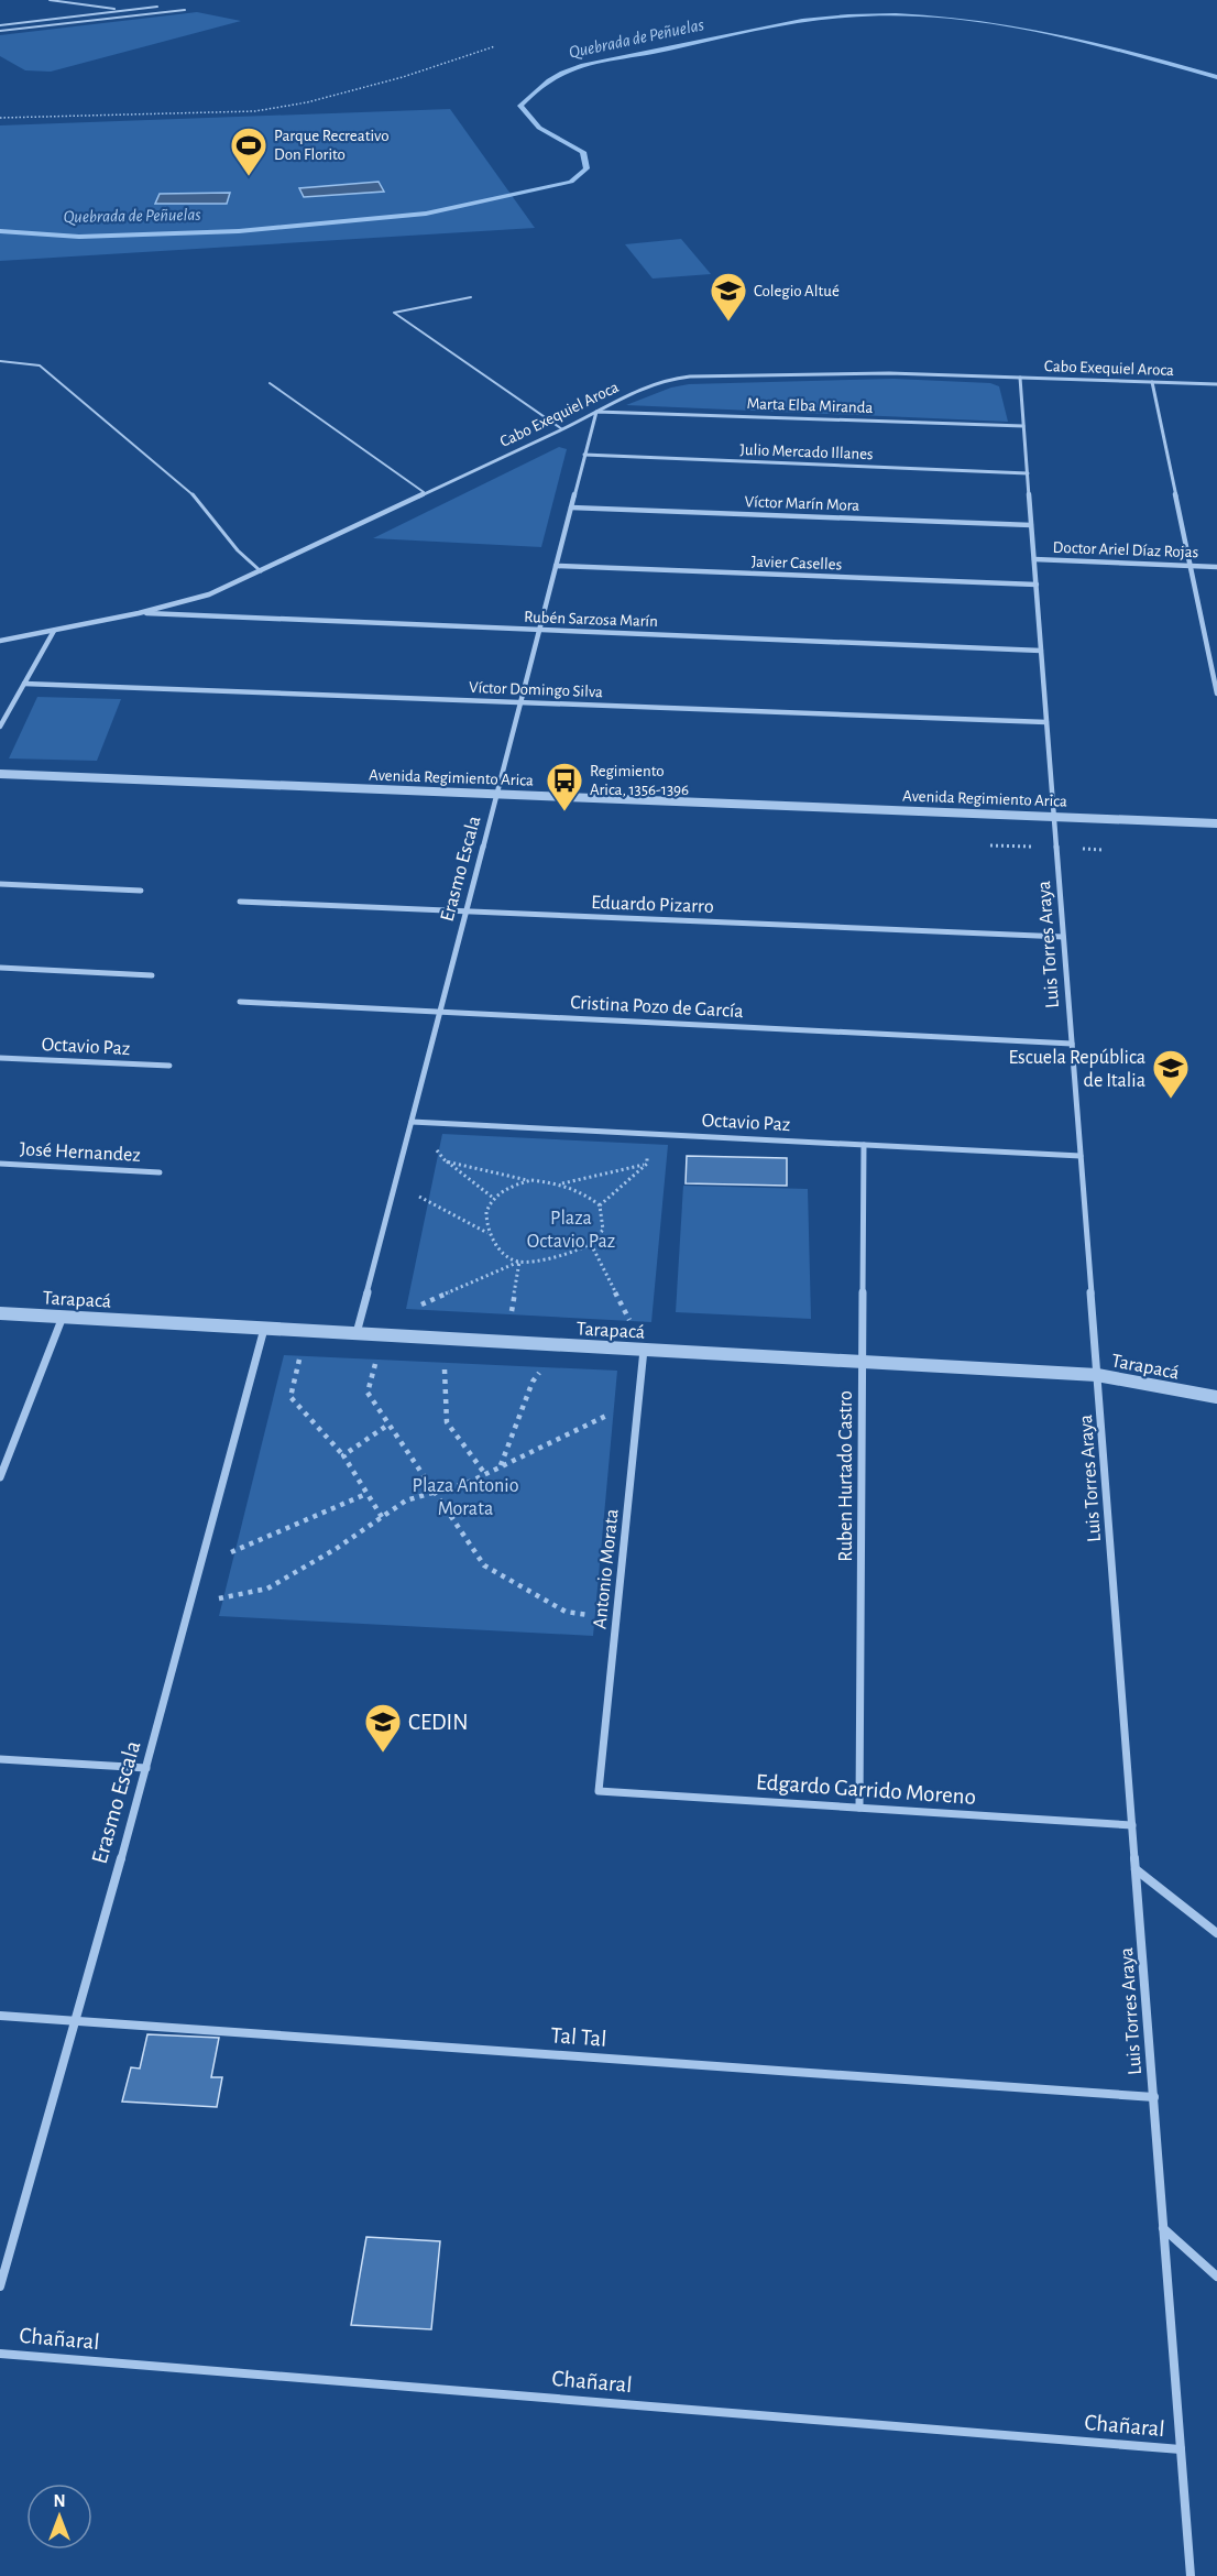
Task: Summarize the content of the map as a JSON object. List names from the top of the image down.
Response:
{
  "streets": {
    "street": [
      "Cabo Exequiel Aroca",
      "Marta Elba Miranda",
      "Julio Mercado Illanes",
      "Víctor Marín Mora",
      "Doctor Ariel Díaz Rojas",
      "Javier Caselles",
      "Rubén Sarzosa Marín",
      "Víctor Domingo Silva",
      "Avenida Regimiento Arica",
      "Erasmo Escala",
      "Eduardo Pizarro",
      "Luis Torres Araya",
      "Cristina Pozo de García",
      "Octavio Paz",
      "José Hernandez",
      "Tarapacá",
      "Ruben Hurtado Castro",
      "Antonio Morata",
      "Edgardo Garrido Moreno",
      "Tal Tal",
      "Chañaral"
    ]
  },
  "crossings": [
    ["Cabo Exequiel Aroca", "Marta Elba Miranda"],
    ["Cabo Exequiel Aroca", "Rubén Sarzosa Marín"],
    ["Cabo Exequiel Aroca", "Erasmo Escala"],
    ["Cabo Exequiel Aroca", "Luis Torres Araya"],
    ["Marta Elba Miranda", "Erasmo Escala"],
    ["Marta Elba Miranda", "Luis Torres Araya"],
    ["Julio Mercado Illanes", "Erasmo Escala"],
    ["Julio Mercado Illanes", "Luis Torres Araya"],
    ["Víctor Marín Mora", "Erasmo Escala"],
    ["Víctor Marín Mora", "Luis Torres Araya"],
    ["Doctor Ariel Díaz Rojas", "Luis Torres Araya"],
    ["Javier Caselles", "Erasmo Escala"],
    ["Javier Caselles", "Luis Torres Araya"],
    ["Rubén Sarzosa Marín", "Erasmo Escala"],
    ["Rubén Sarzosa Marín", "Luis Torres Araya"],
    ["Víctor Domingo Silva", "Erasmo Escala"],
    ["Víctor Domingo Silva", "Luis Torres Araya"],
    ["Avenida Regimiento Arica", "Erasmo Escala"],
    ["Avenida Regimiento Arica", "Luis Torres Araya"],
    ["Erasmo Escala", "Eduardo Pizarro"],
    ["Erasmo Escala", "Cristina Pozo de García"],
    ["Erasmo Escala", "Octavio Paz"],
    ["Erasmo Escala", "Tarapacá"],
    ["Erasmo Escala", "Tal Tal"],
    ["Eduardo Pizarro", "Luis Torres Araya"],
    ["Luis Torres Araya", "Cristina Pozo de García"],
    ["Luis Torres Araya", "Octavio Paz"],
    ["Luis Torres Araya", "Tarapacá"],
    ["Luis Torres Araya", "Edgardo Garrido Moreno"],
    ["Luis Torres Araya", "Tal Tal"],
    ["Luis Torres Araya", "Chañaral"],
    ["Octavio Paz", "Ruben Hurtado Castro"],
    ["Tarapacá", "Ruben Hurtado Castro"],
    ["Tarapacá", "Antonio Morata"],
    ["Ruben Hurtado Castro", "Edgardo Garrido Moreno"],
    ["Antonio Morata", "Edgardo Garrido Moreno"]
  ],
  "water": ["Quebrada de Peñuelas"],
  "parks": ["Plaza Octavio Paz", "Plaza Antonio Morata"],
  "places": {
    "sports": ["Parque Recreativo Don Florito"],
    "school or university": ["Colegio Altué", "Escuela República de Italia", "CEDIN"],
    "bus stop": ["Regimiento Arica, 1356-1396"]
  },
  "north": "top"
}
